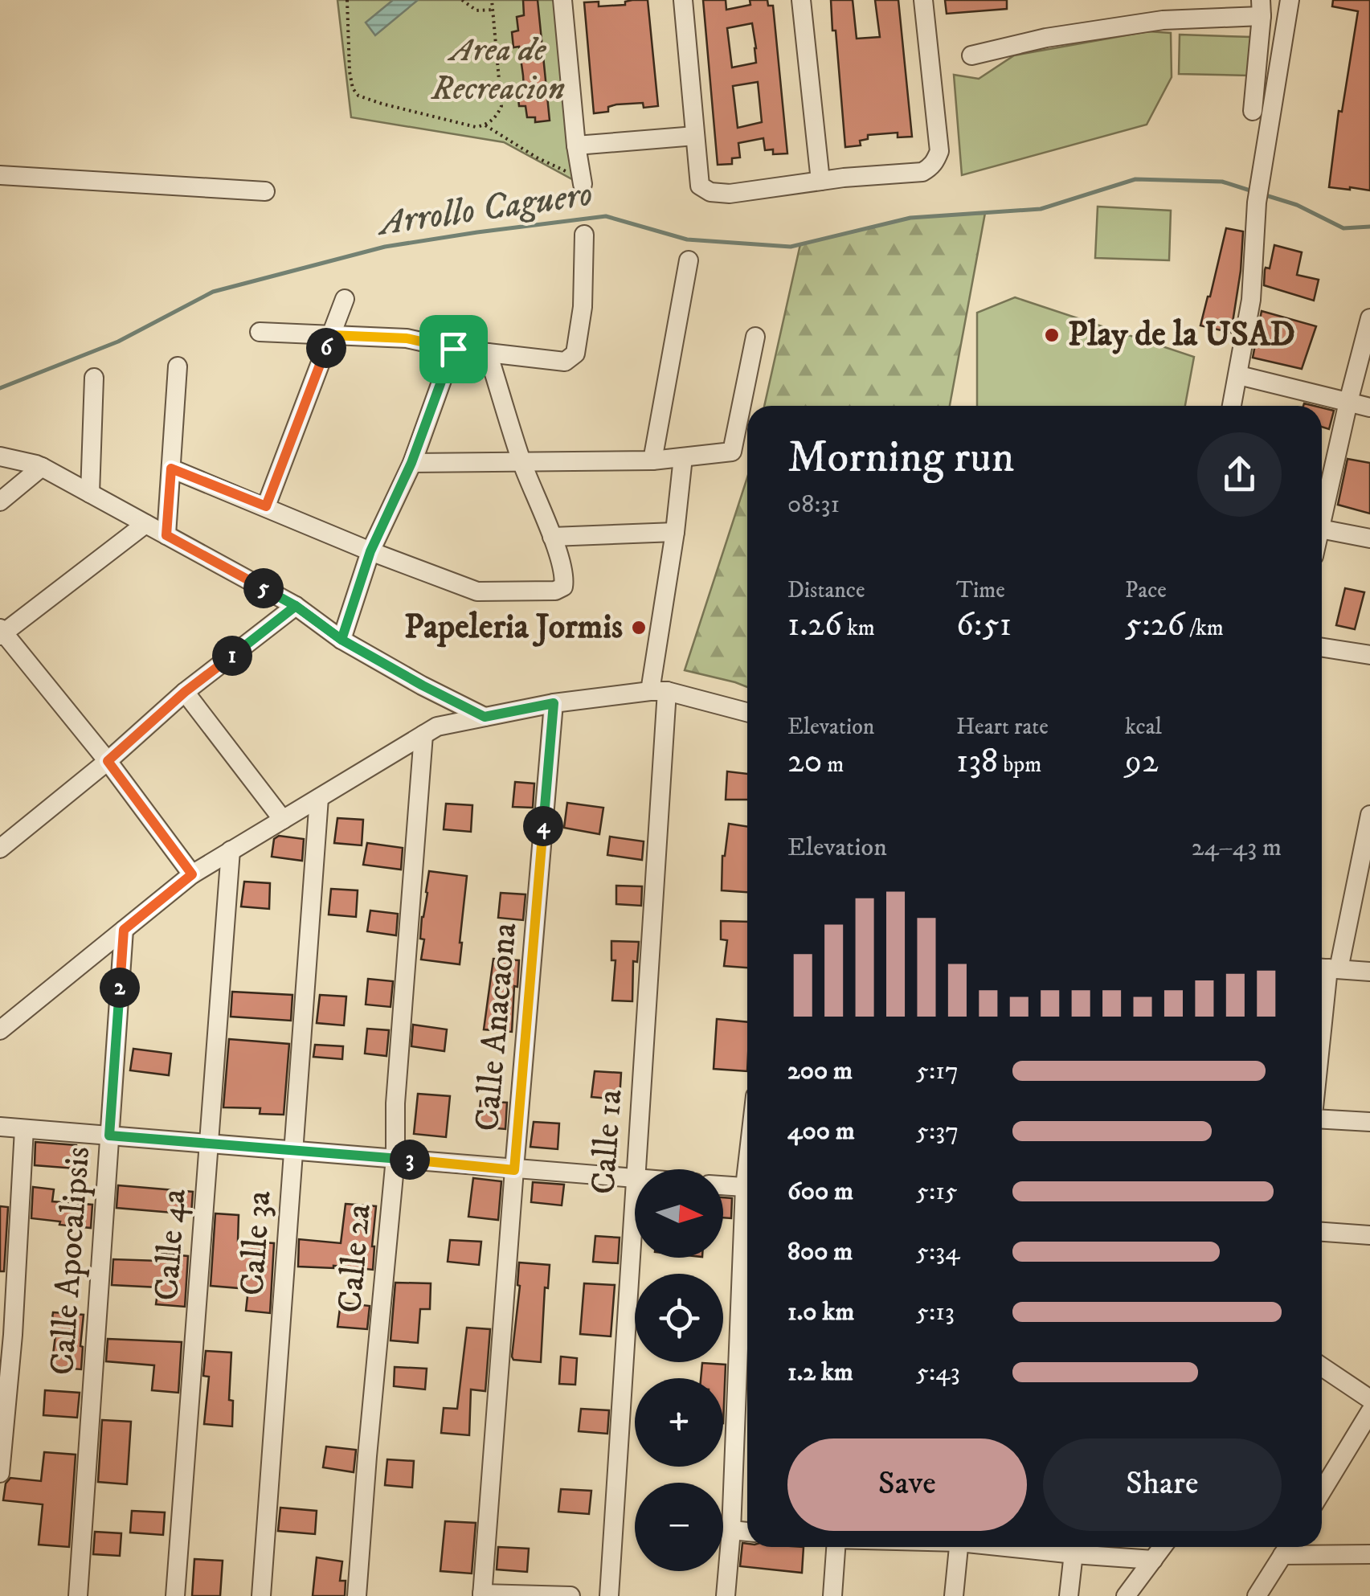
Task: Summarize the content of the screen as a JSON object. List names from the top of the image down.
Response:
{
  "streets": {
    "street": [
      "Calle Anacaona",
      "Calle 1a",
      "Calle 3a",
      "Calle 4a",
      "Calle 2a",
      "Calle Apocalipsis"
    ]
  },
  "water": ["Arrollo Caguero"],
  "parks": ["Area de Recreacion"],
  "places": ["Play de la USAD", "Papeleria Jormis"],
  "north": "right",
  "page": {
    "pins": [
      "6",
      "5",
      "1",
      "4",
      "2",
      "3"
    ],
    "heading": ["Morning run", "08:31"],
    "stats": [
      ["Distance", "1.26 km"],
      ["Time", "6:51"],
      ["Pace", "5:26 /km"],
      ["Elevation", "20 m"],
      ["Heart rate", "138 bpm"],
      ["kcal", "92"]
    ],
    "chart": ["Elevation", "24–43 m"],
    "list": [
      {
        "name": "200 m",
        "note": "5:17"
      },
      {
        "name": "400 m",
        "note": "5:37"
      },
      {
        "name": "600 m",
        "note": "5:15"
      },
      {
        "name": "800 m",
        "note": "5:34"
      },
      {
        "name": "1.0 km",
        "note": "5:13"
      },
      {
        "name": "1.2 km",
        "note": "5:43"
      }
    ],
    "map_buttons": ["+", "−"],
    "buttons": ["Save", "Share"]
  }
}
